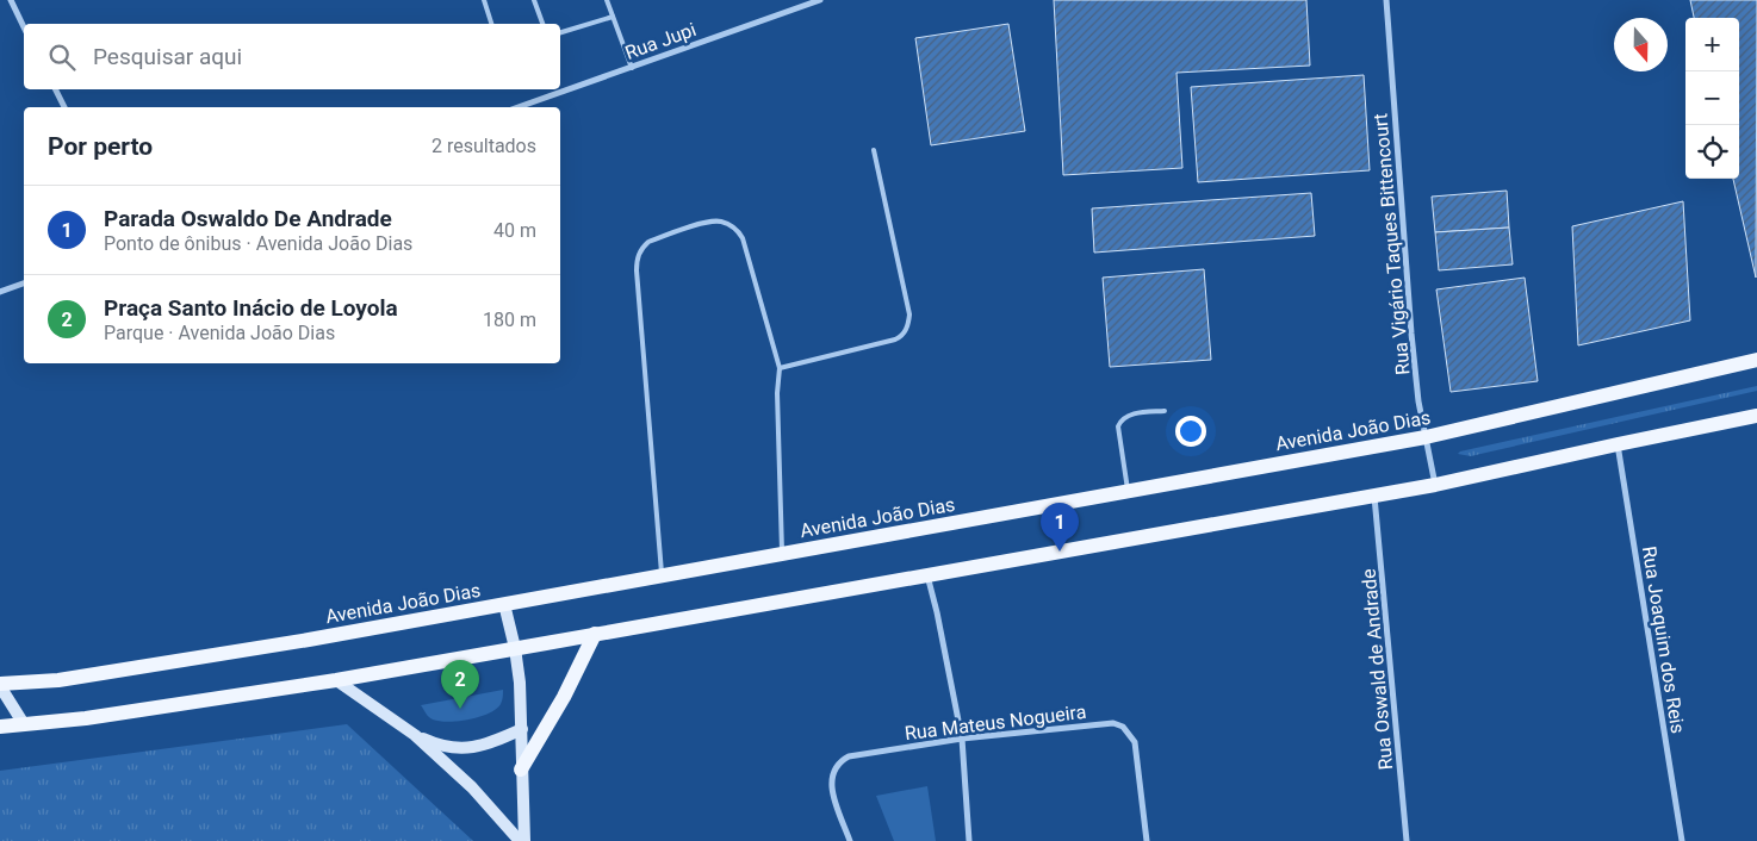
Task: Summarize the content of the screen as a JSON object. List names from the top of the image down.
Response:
{
  "streets": {
    "main road": ["Avenida João Dias"],
    "street": [
      "Rua Jupi",
      "Rua Vigário Taques Bittencourt",
      "Rua Joaquim dos Reis",
      "Rua Oswald de Andrade",
      "Rua Mateus Nogueira"
    ]
  },
  "crossings": [
    ["Rua Vigário Taques Bittencourt", "Avenida João Dias"]
  ],
  "north": "bottom",
  "page": {
    "map_buttons": ["+", "−"],
    "search": "Pesquisar aqui",
    "heading": ["Por perto", "2 resultados"],
    "list": [
      {
        "mark": "1",
        "name": "Parada Oswaldo De Andrade",
        "note": "Ponto de ônibus · Avenida João Dias",
        "value": "40 m"
      },
      {
        "mark": "2",
        "name": "Praça Santo Inácio de Loyola",
        "note": "Parque · Avenida João Dias",
        "value": "180 m"
      }
    ],
    "pins": ["1", "2"]
  }
}
